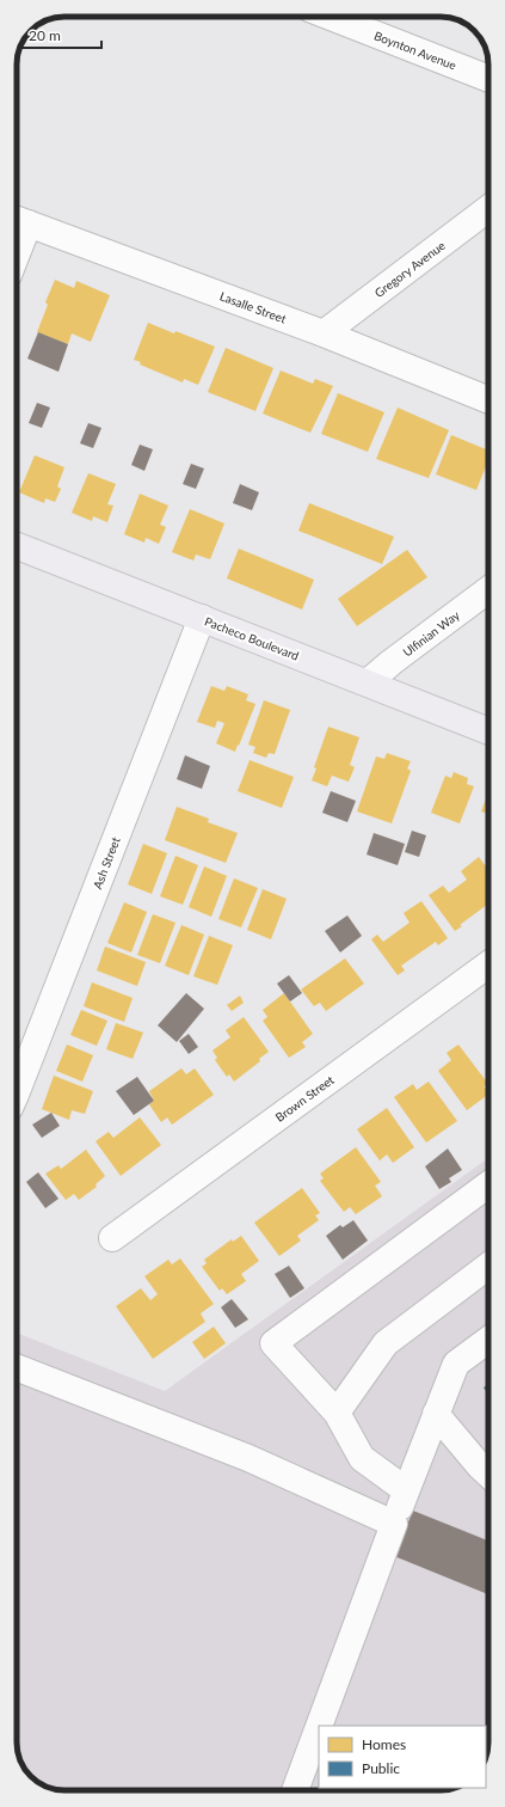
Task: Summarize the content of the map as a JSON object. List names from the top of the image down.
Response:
{
  "streets": {
    "main road": ["Pacheco Boulevard"],
    "street": [
      "Boynton Avenue",
      "Gregory Avenue",
      "Lasalle Street",
      "Ulfinian Way",
      "Ash Street",
      "Brown Street"
    ]
  },
  "crossings": [
    ["Gregory Avenue", "Lasalle Street"],
    ["Ulfinian Way", "Pacheco Boulevard"],
    ["Pacheco Boulevard", "Ash Street"]
  ],
  "legend": ["Homes", "Public"],
  "scale_bar": "20 m"
}
